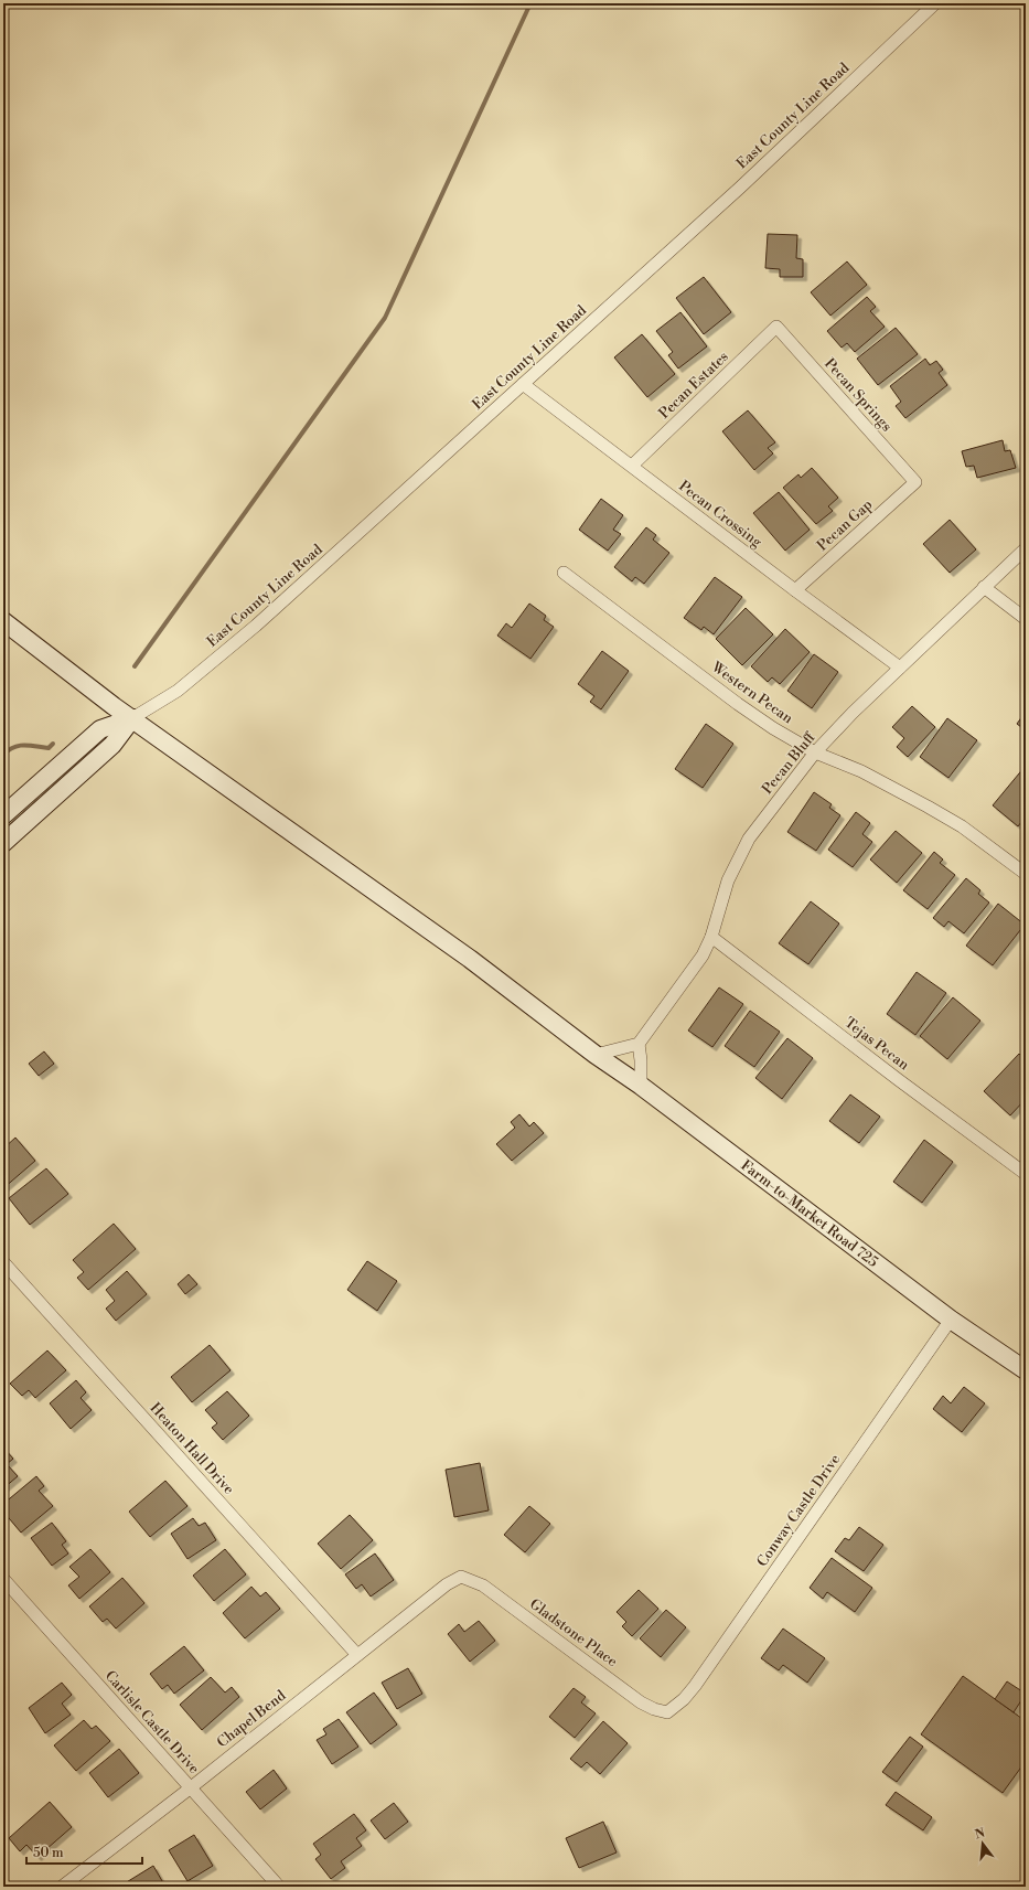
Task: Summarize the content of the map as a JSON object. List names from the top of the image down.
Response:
{
  "streets": {
    "main road": ["Farm-to-Market Road 725"],
    "street": [
      "East County Line Road",
      "Pecan Estates",
      "Pecan Springs",
      "Pecan Crossing",
      "Pecan Gap",
      "Western Pecan",
      "Pecan Bluff",
      "Tejas Pecan",
      "Heaton Hall Drive",
      "Conway Castle Drive",
      "Gladstone Place",
      "Chapel Bend",
      "Carlisle Castle Drive"
    ]
  },
  "crossings": [
    ["East County Line Road", "Pecan Crossing"],
    ["East County Line Road", "Farm-to-Market Road 725"],
    ["Pecan Estates", "Pecan Springs"],
    ["Pecan Estates", "Pecan Crossing"],
    ["Pecan Springs", "Pecan Gap"],
    ["Pecan Crossing", "Pecan Gap"],
    ["Pecan Crossing", "Pecan Bluff"],
    ["Western Pecan", "Pecan Bluff"],
    ["Pecan Bluff", "Tejas Pecan"],
    ["Farm-to-Market Road 725", "Conway Castle Drive"],
    ["Heaton Hall Drive", "Chapel Bend"],
    ["Conway Castle Drive", "Gladstone Place"],
    ["Gladstone Place", "Chapel Bend"],
    ["Chapel Bend", "Carlisle Castle Drive"]
  ],
  "scale_bar": "50 m",
  "north": "top"
}
